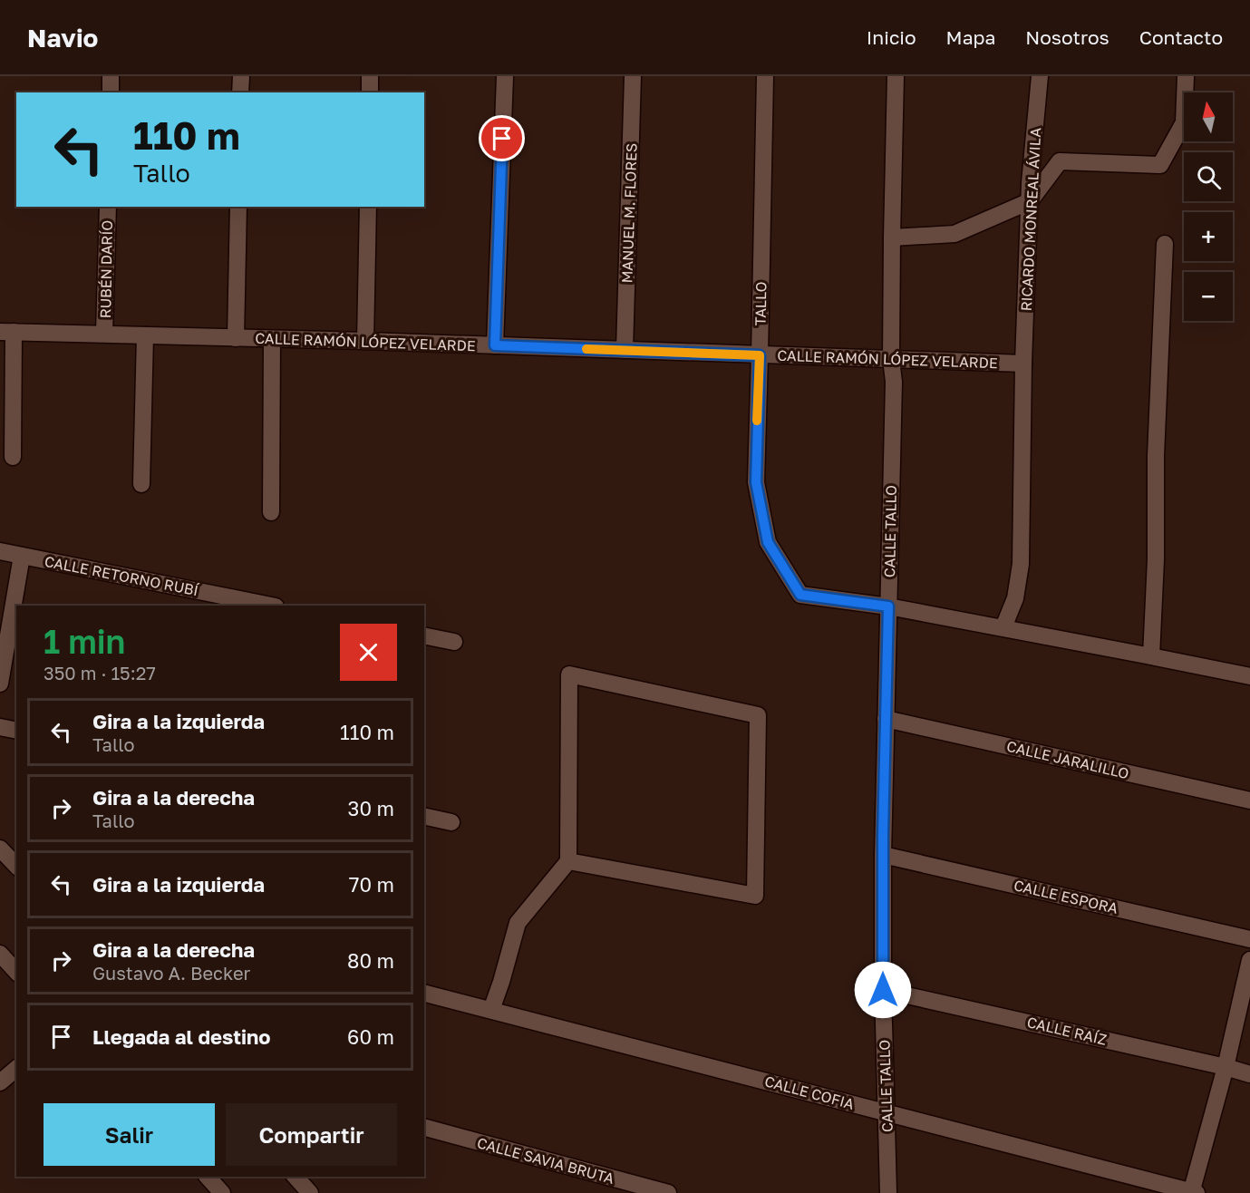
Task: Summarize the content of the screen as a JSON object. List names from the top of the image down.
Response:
{
  "streets": {
    "street": [
      "MANUEL M. FLORES",
      "RICARDO MONREAL ÁVILA",
      "RUBÉN DARÍO",
      "TALLO",
      "CALLE RAMÓN LÓPEZ VELARDE",
      "CALLE TALLO",
      "CALLE RETORNO RUBÍ",
      "CALLE JARALILLO",
      "CALLE ESPORA",
      "CALLE RAÍZ",
      "CALLE COFIA",
      "CALLE SAVIA BRUTA"
    ]
  },
  "crossings": [
    ["MANUEL M. FLORES", "CALLE RAMÓN LÓPEZ VELARDE"],
    ["RICARDO MONREAL ÁVILA", "CALLE RAMÓN LÓPEZ VELARDE"],
    ["RUBÉN DARÍO", "CALLE RAMÓN LÓPEZ VELARDE"],
    ["TALLO", "CALLE RAMÓN LÓPEZ VELARDE"],
    ["TALLO", "CALLE TALLO"],
    ["CALLE RAMÓN LÓPEZ VELARDE", "CALLE TALLO"],
    ["CALLE TALLO", "CALLE JARALILLO"],
    ["CALLE TALLO", "CALLE ESPORA"],
    ["CALLE TALLO", "CALLE RAÍZ"],
    ["CALLE TALLO", "CALLE COFIA"]
  ],
  "north": "top",
  "page": {
    "header": "Navio",
    "nav": [
      "Inicio",
      "Mapa",
      "Nosotros",
      "Contacto"
    ],
    "map_buttons": ["+", "−"],
    "turn": ["110 m", "Tallo"],
    "heading": ["1 min", "350 m · 15:27"],
    "list": [
      {
        "name": "Gira a la izquierda",
        "note": "Tallo",
        "value": "110 m"
      },
      {
        "name": "Gira a la derecha",
        "note": "Tallo",
        "value": "30 m"
      },
      {
        "name": "Gira a la izquierda",
        "value": "70 m"
      },
      {
        "name": "Gira a la derecha",
        "note": "Gustavo A. Becker",
        "value": "80 m"
      },
      {
        "name": "Llegada al destino",
        "value": "60 m"
      }
    ],
    "buttons": ["Salir", "Compartir"]
  }
}
